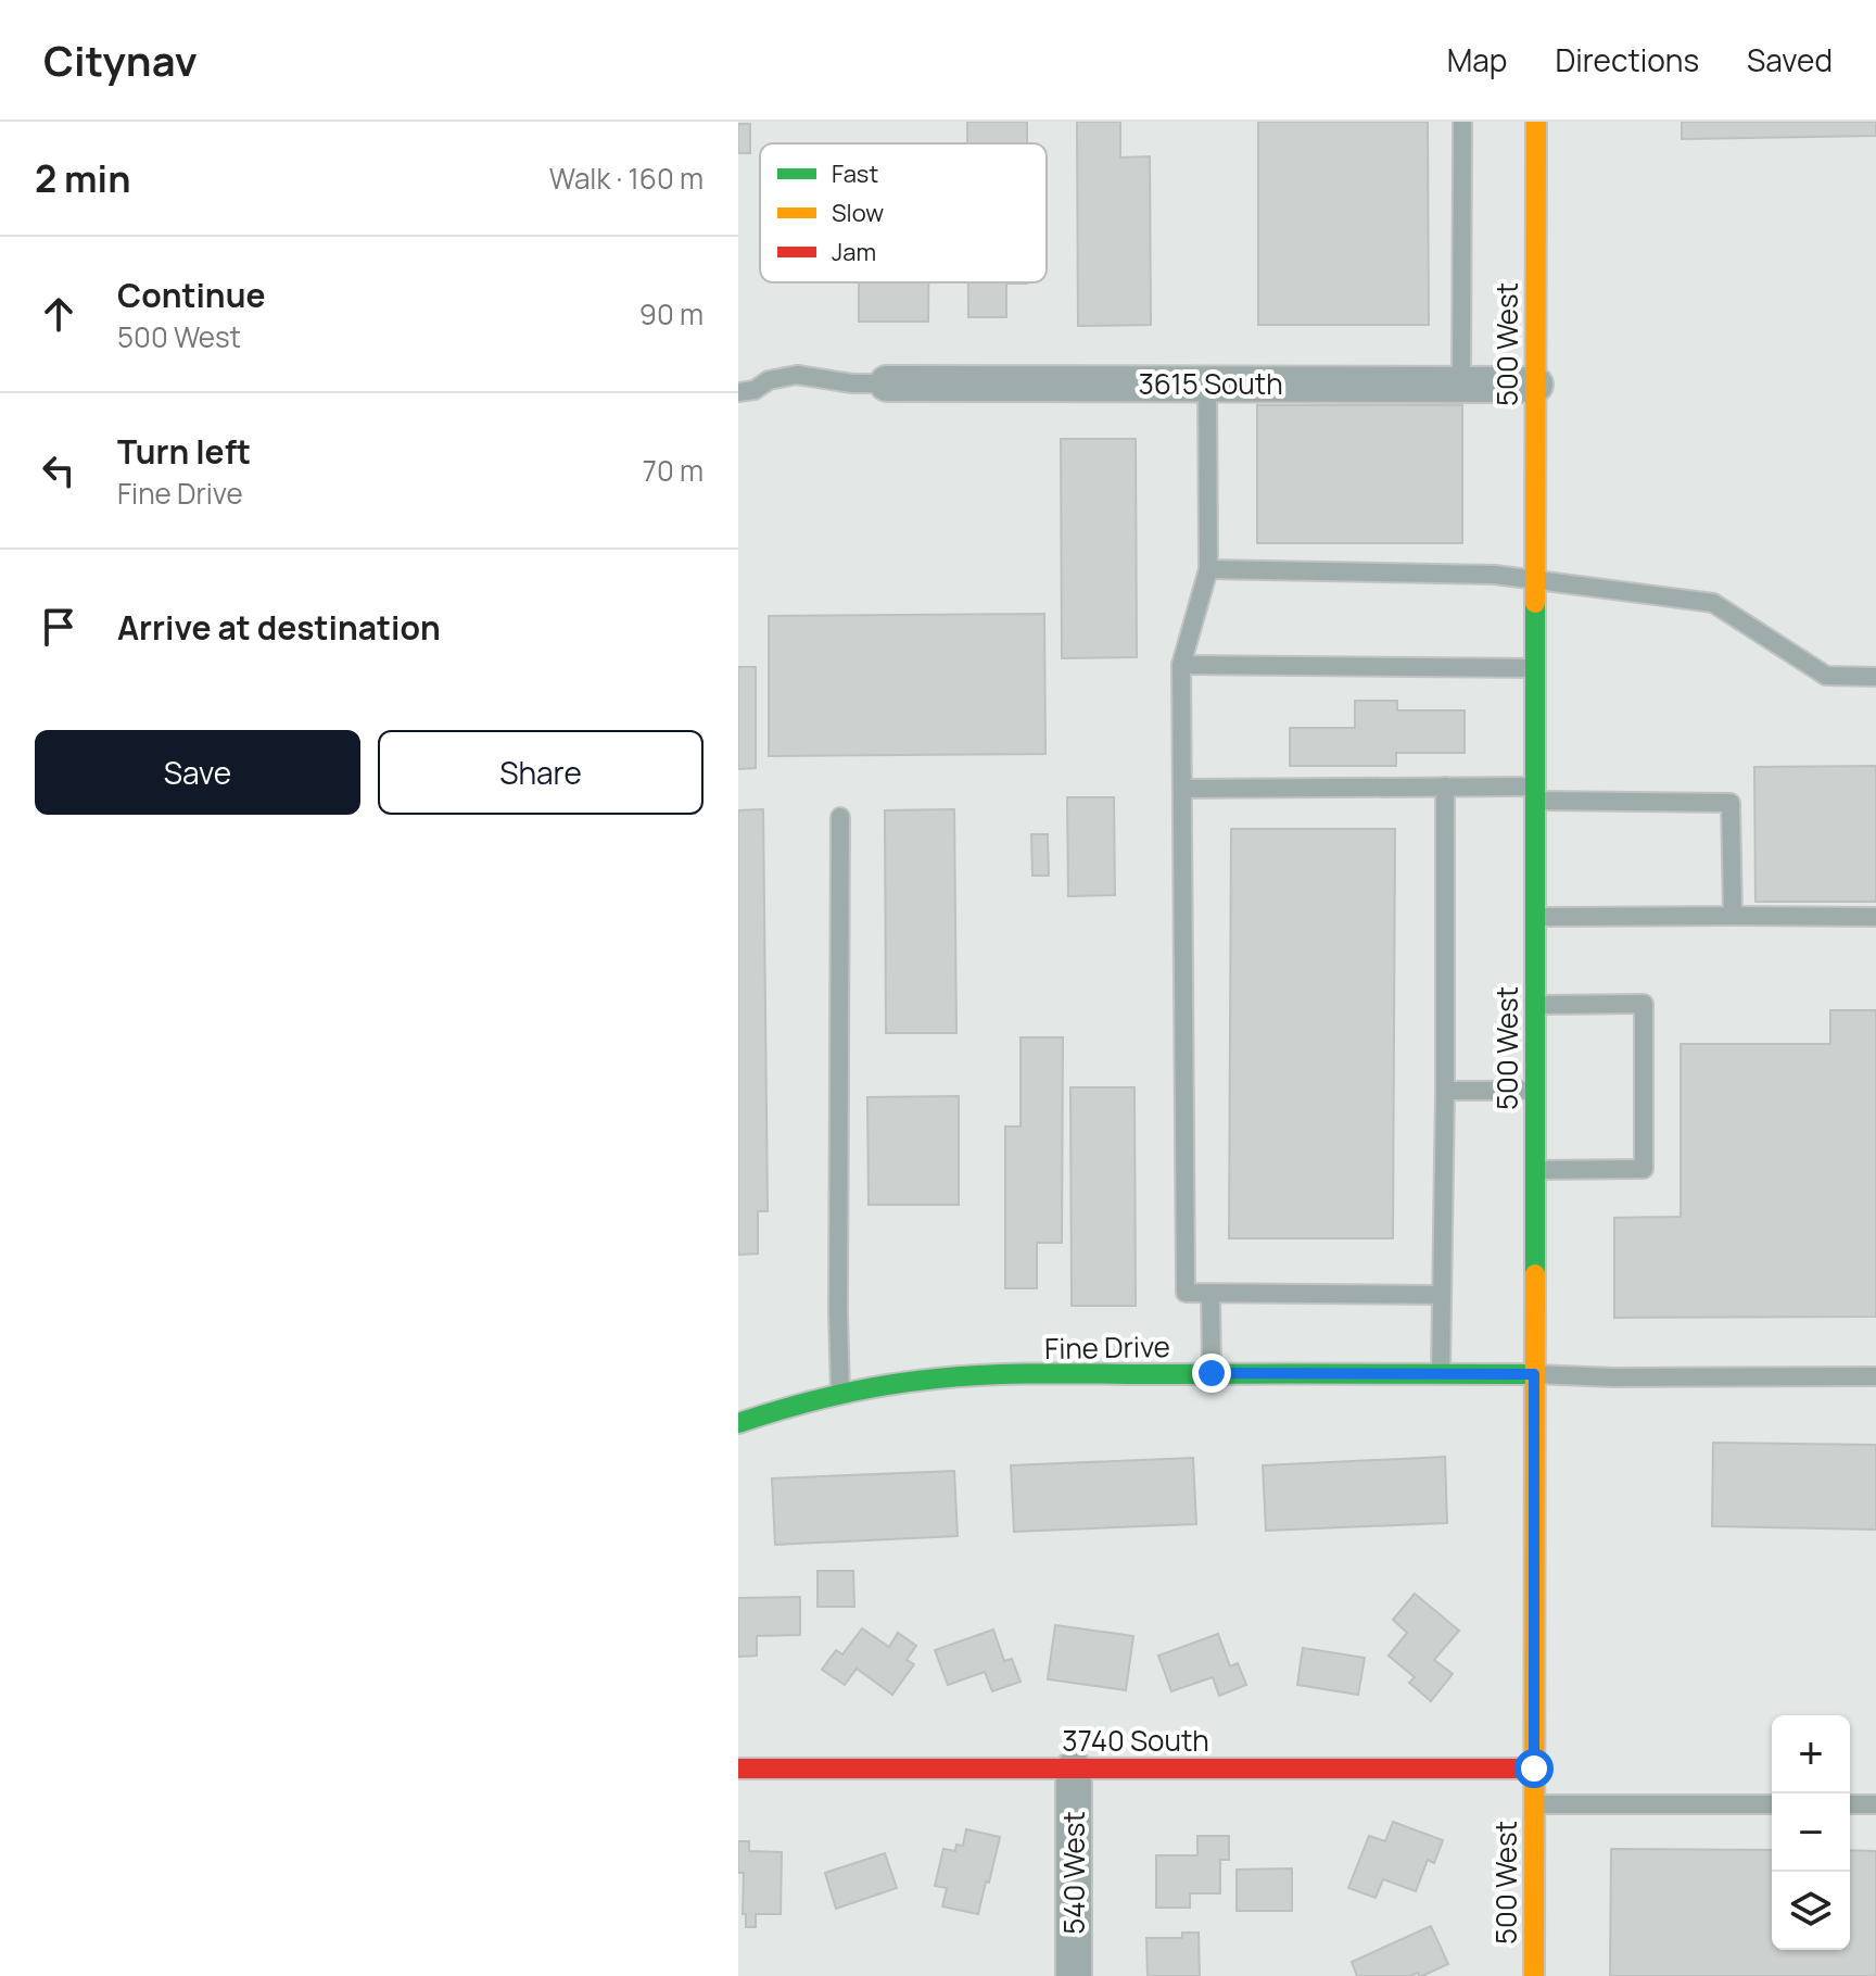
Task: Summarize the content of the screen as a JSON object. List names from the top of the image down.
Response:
{
  "streets": {
    "main road": ["500 West", "Fine Drive", "3740 South"],
    "street": ["3615 South", "540 West"]
  },
  "crossings": [
    ["500 West", "3615 South"],
    ["500 West", "Fine Drive"],
    ["500 West", "3740 South"],
    ["3740 South", "540 West"]
  ],
  "legend": ["Fast", "Slow", "Jam"],
  "page": {
    "header": "Citynav",
    "nav": ["Map", "Directions", "Saved"],
    "heading": ["2 min", "Walk · 160 m"],
    "list": [
      ["Continue", "500 West", "90 m"],
      ["Turn left", "Fine Drive", "70 m"],
      "Arrive at destination"
    ],
    "buttons": ["Save", "Share"],
    "map_buttons": ["+", "−"]
  }
}
